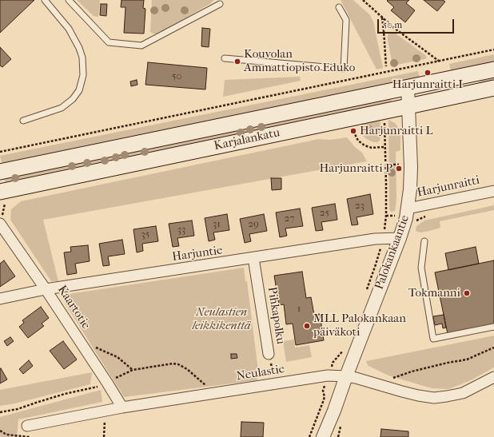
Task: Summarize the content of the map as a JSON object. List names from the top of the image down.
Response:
{
  "streets": {
    "main road": ["Karjalankatu"],
    "street": [
      "Harjunraitti",
      "Palokankaantie",
      "Harjuntie",
      "Kaartotie",
      "Pihkapolku",
      "Neulastie"
    ]
  },
  "crossings": [
    ["Karjalankatu", "Palokankaantie"],
    ["Harjunraitti", "Palokankaantie"],
    ["Palokankaantie", "Harjuntie"],
    ["Palokankaantie", "Neulastie"],
    ["Harjuntie", "Kaartotie"],
    ["Harjuntie", "Pihkapolku"],
    ["Kaartotie", "Neulastie"]
  ],
  "parks": ["Neulastien leikkikenttä"],
  "places": [
    "Kouvolan Ammattiopisto Eduko",
    "Harjunraitti I",
    "Harjunraitti L",
    "Harjunraitti P",
    "Tokmanni",
    "MLL Palokankaan päiväkoti"
  ],
  "house_numbers": [
    "50",
    "23",
    "25",
    "27",
    "31",
    "29",
    "33",
    "35",
    "1"
  ],
  "scale_bar": "50 m"
}
